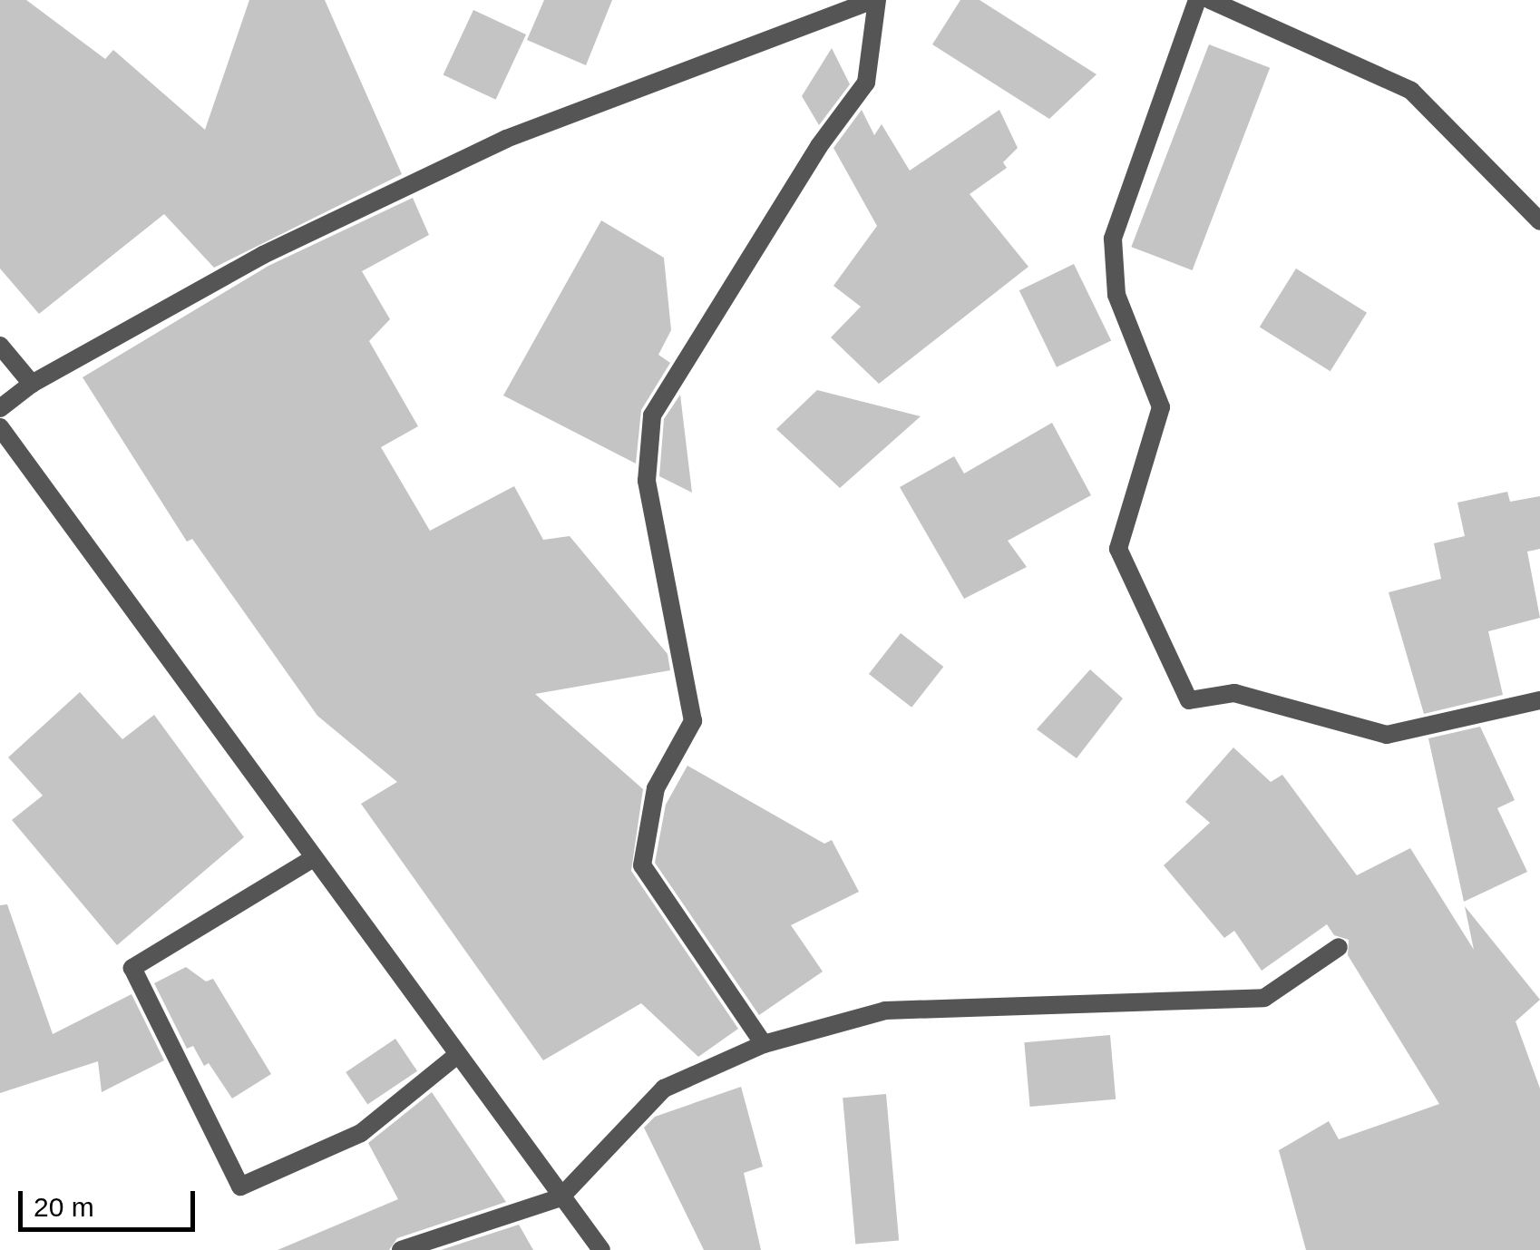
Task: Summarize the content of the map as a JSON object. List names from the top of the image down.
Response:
{
  "scale_bar": "20 m"
}
